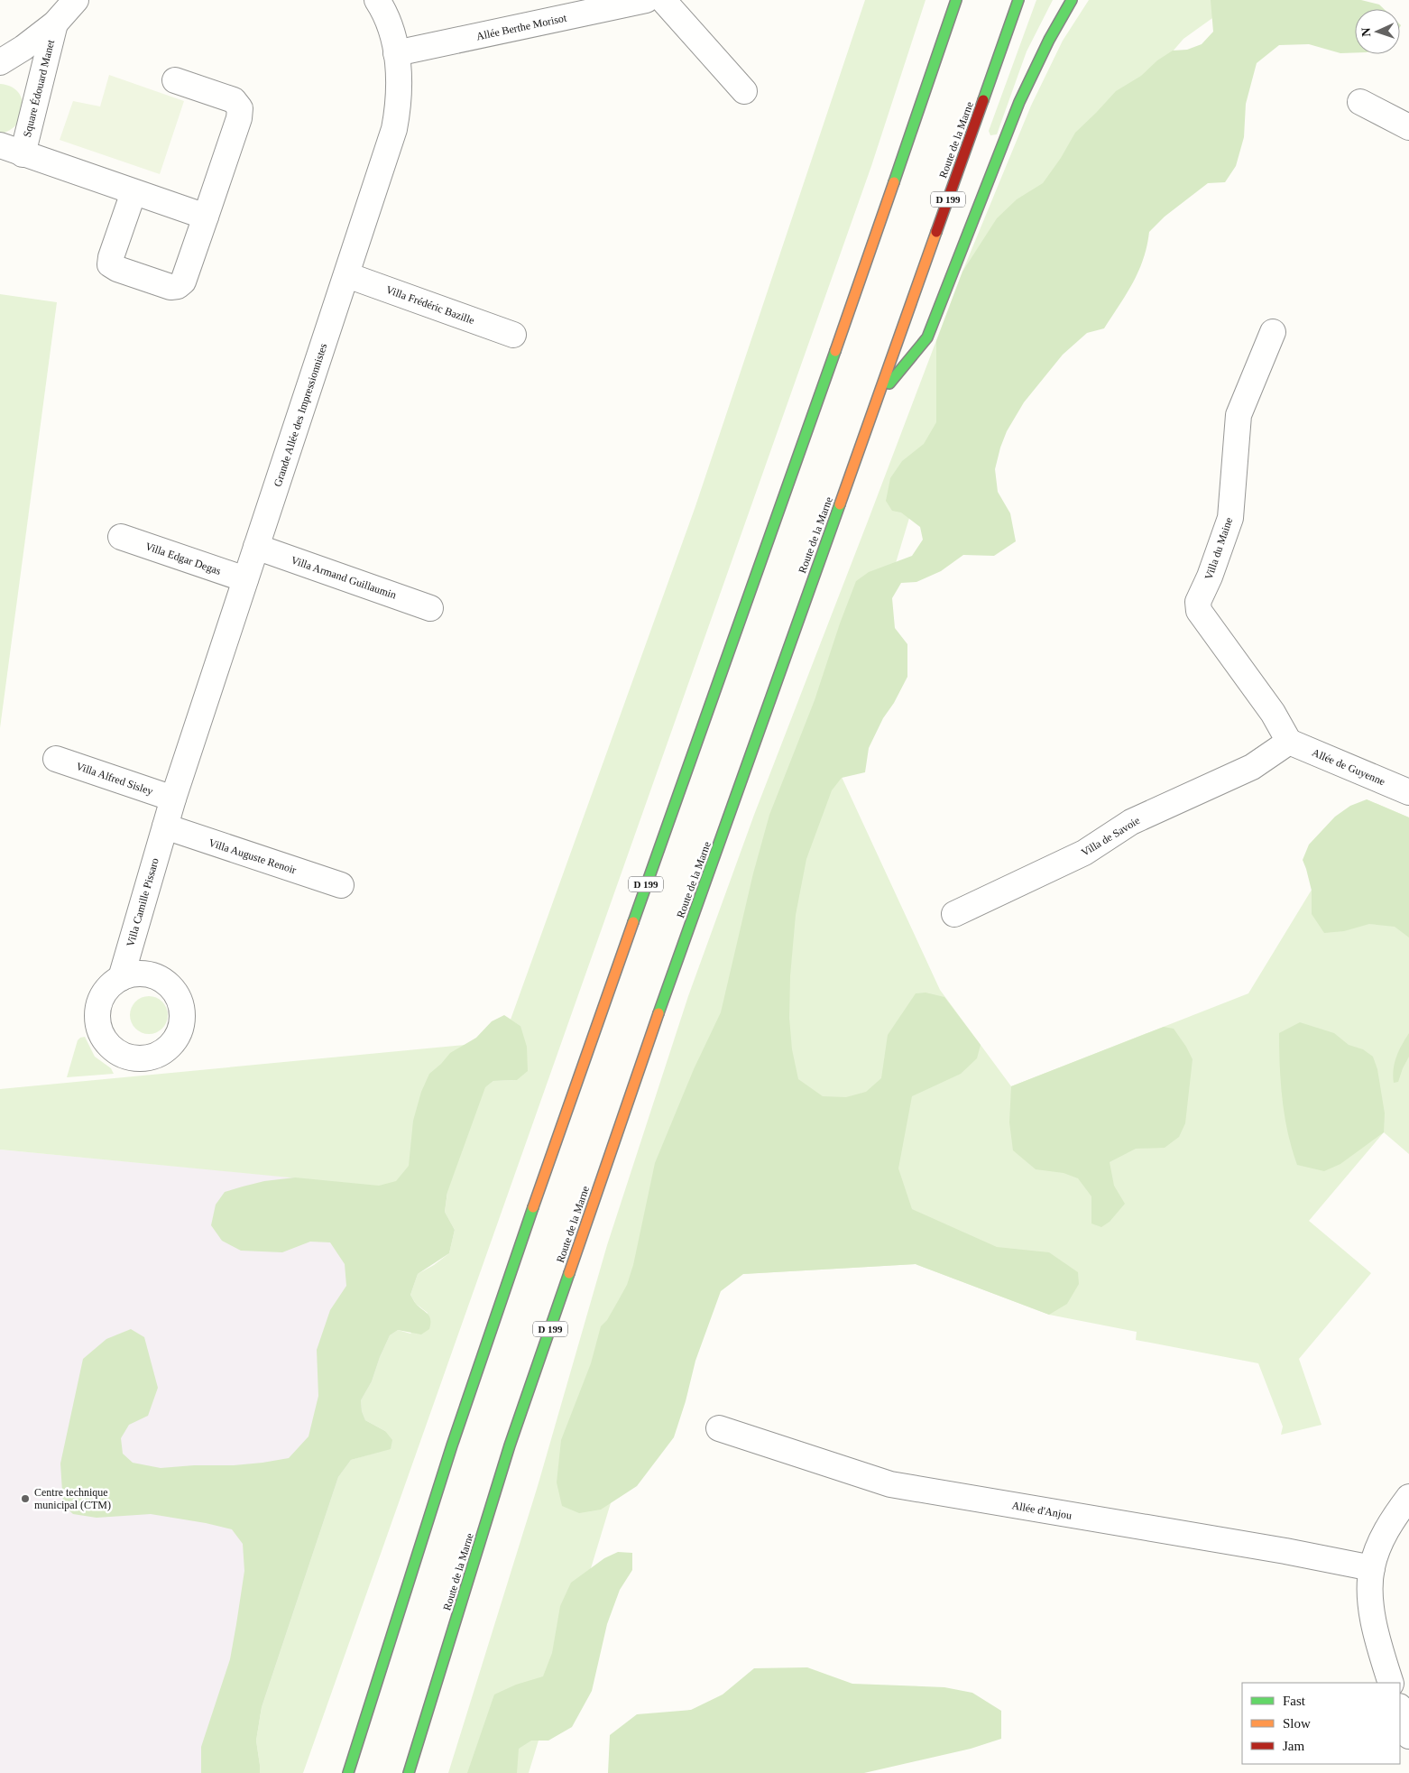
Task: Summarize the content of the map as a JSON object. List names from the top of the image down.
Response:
{
  "streets": {
    "highway": ["Route de la Marne", "D 199"],
    "street": [
      "Allée Berthe Morisot",
      "Square Édouard Manet",
      "Villa Frédéric Bazille",
      "Grande Allée des Impressionnistes",
      "Villa du Maine",
      "Villa Edgar Degas",
      "Villa Armand Guillaumin",
      "Allée de Guyenne",
      "Villa Alfred Sisley",
      "Villa de Savoie",
      "Villa Auguste Renoir",
      "Villa Camille Pissaro",
      "Allée d'Anjou"
    ]
  },
  "crossings": [
    ["Allée Berthe Morisot", "Grande Allée des Impressionnistes"],
    ["Villa Frédéric Bazille", "Grande Allée des Impressionnistes"],
    ["Grande Allée des Impressionnistes", "Villa Edgar Degas"],
    ["Grande Allée des Impressionnistes", "Villa Armand Guillaumin"],
    ["Grande Allée des Impressionnistes", "Villa Alfred Sisley"],
    ["Grande Allée des Impressionnistes", "Villa Auguste Renoir"],
    ["Grande Allée des Impressionnistes", "Villa Camille Pissaro"],
    ["Villa du Maine", "Allée de Guyenne"],
    ["Villa du Maine", "Villa de Savoie"],
    ["Allée de Guyenne", "Villa de Savoie"],
    ["Villa Auguste Renoir", "Villa Camille Pissaro"]
  ],
  "places": ["Centre technique municipal (CTM)"],
  "legend": ["Fast", "Slow", "Jam"],
  "north": "left"
}
